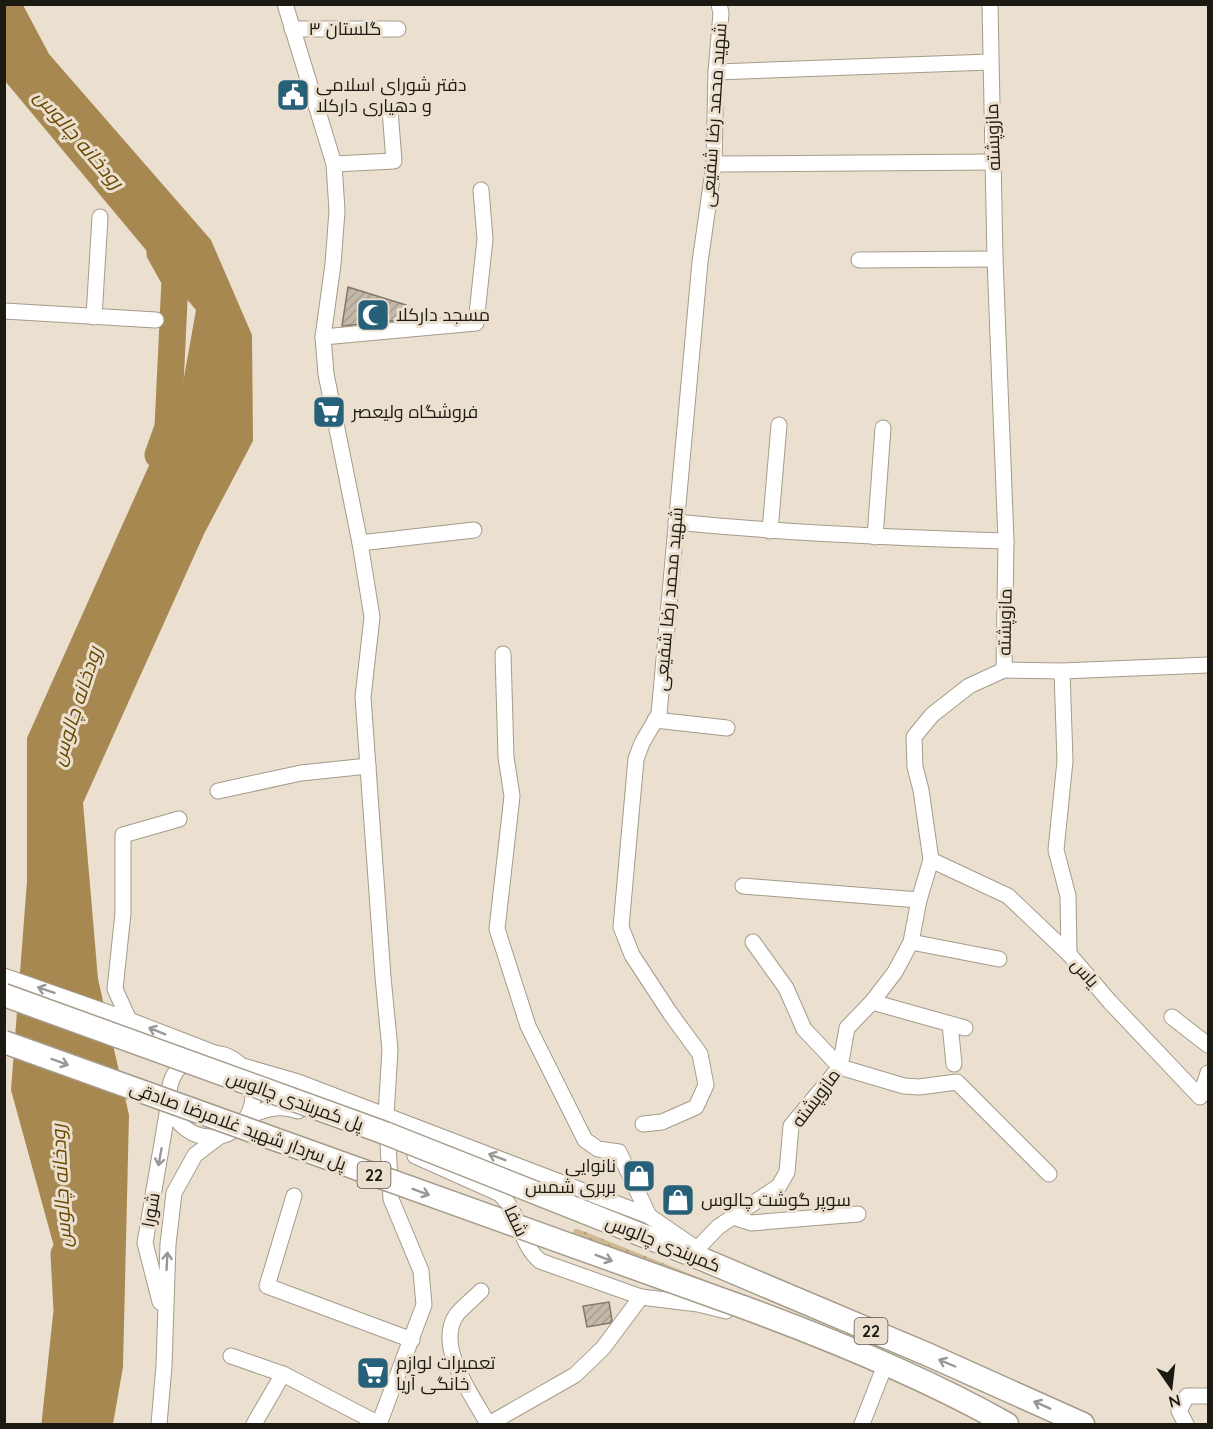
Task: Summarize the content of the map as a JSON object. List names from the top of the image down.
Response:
{
  "streets": {
    "highway": [
      "پل کمربندی چالوس",
      "پل سردار شهید غلامرضا صادقی",
      "22",
      "کمربندی چالوس"
    ],
    "street": [
      "گلستان ۳",
      "شهید محمد رضا شفیعی",
      "مازوپشته",
      "یاس",
      "شورا",
      "شفا"
    ]
  },
  "crossings": [
    ["مازوپشته", "یاس"],
    ["مازوپشته", "کمربندی چالوس"],
    ["پل کمربندی چالوس", "کمربندی چالوس"],
    ["پل سردار شهید غلامرضا صادقی", "22"],
    ["پل سردار شهید غلامرضا صادقی", "شفا"],
    ["22", "شفا"],
    ["22", "کمربندی چالوس"]
  ],
  "one_way": ["پل سردار شهید غلامرضا صادقی"],
  "water": ["رودخانه چالوس"],
  "places": {
    "public building": ["دفتر شورای اسلامی و دهیاری دارکلا"],
    "mosque": ["مسجد دارکلا"],
    "supermarket": ["فروشگاه ولیعصر", "تعمیرات لوازم خانگی آریا"],
    "shop": ["نانوایی بربری شمس", "سوپر گوشت چالوس"]
  },
  "north": "bottom"
}
